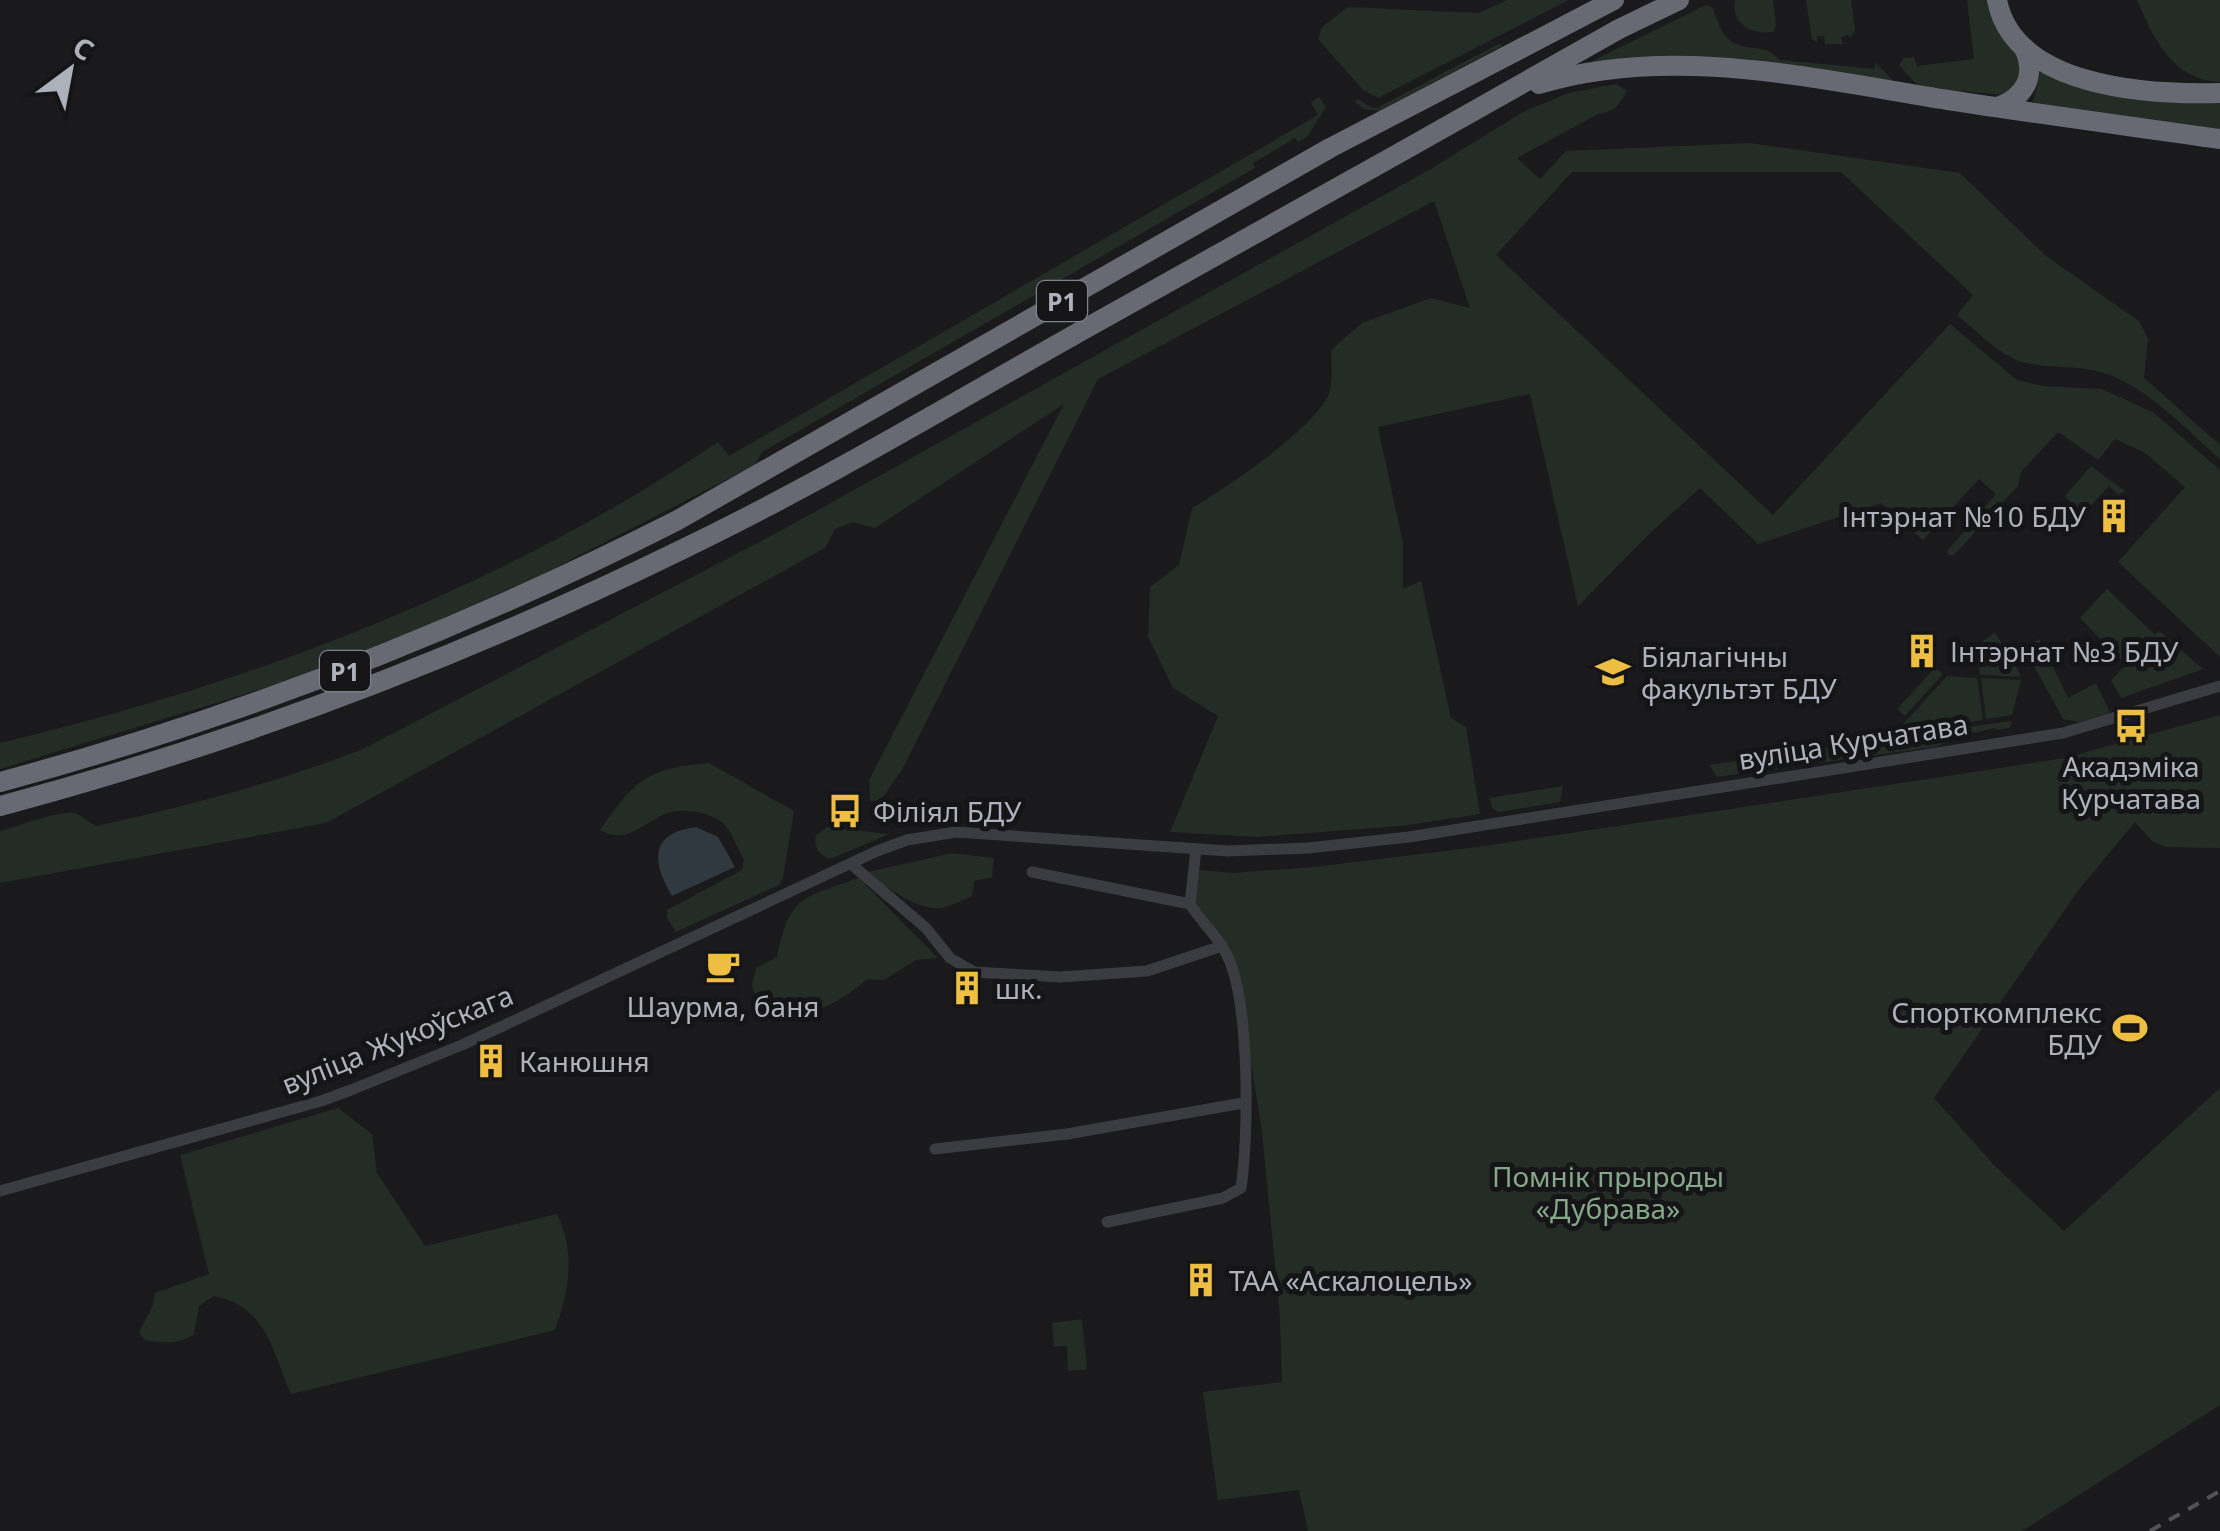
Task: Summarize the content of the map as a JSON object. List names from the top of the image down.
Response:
{
  "streets": {
    "highway": ["Р1"],
    "street": ["вуліца Курчатава", "вуліца Жукоўскага"]
  },
  "crossings": [
    ["вуліца Курчатава", "вуліца Жукоўскага"]
  ],
  "parks": ["Помнік прыроды «Дубрава»"],
  "places": {
    "building": [
      "Інтэрнат №10 БДУ",
      "Інтэрнат №3 БДУ",
      "шк.",
      "Канюшня",
      "ТАА «Аскалоцель»"
    ],
    "school or university": ["Біялагічны факультэт БДУ"],
    "bus stop": ["Акадэміка Курчатава", "Філіял БДУ"],
    "cafe": ["Шаурма, баня"],
    "sports": ["Спорткомплекс БДУ"]
  },
  "north": "top right"
}
